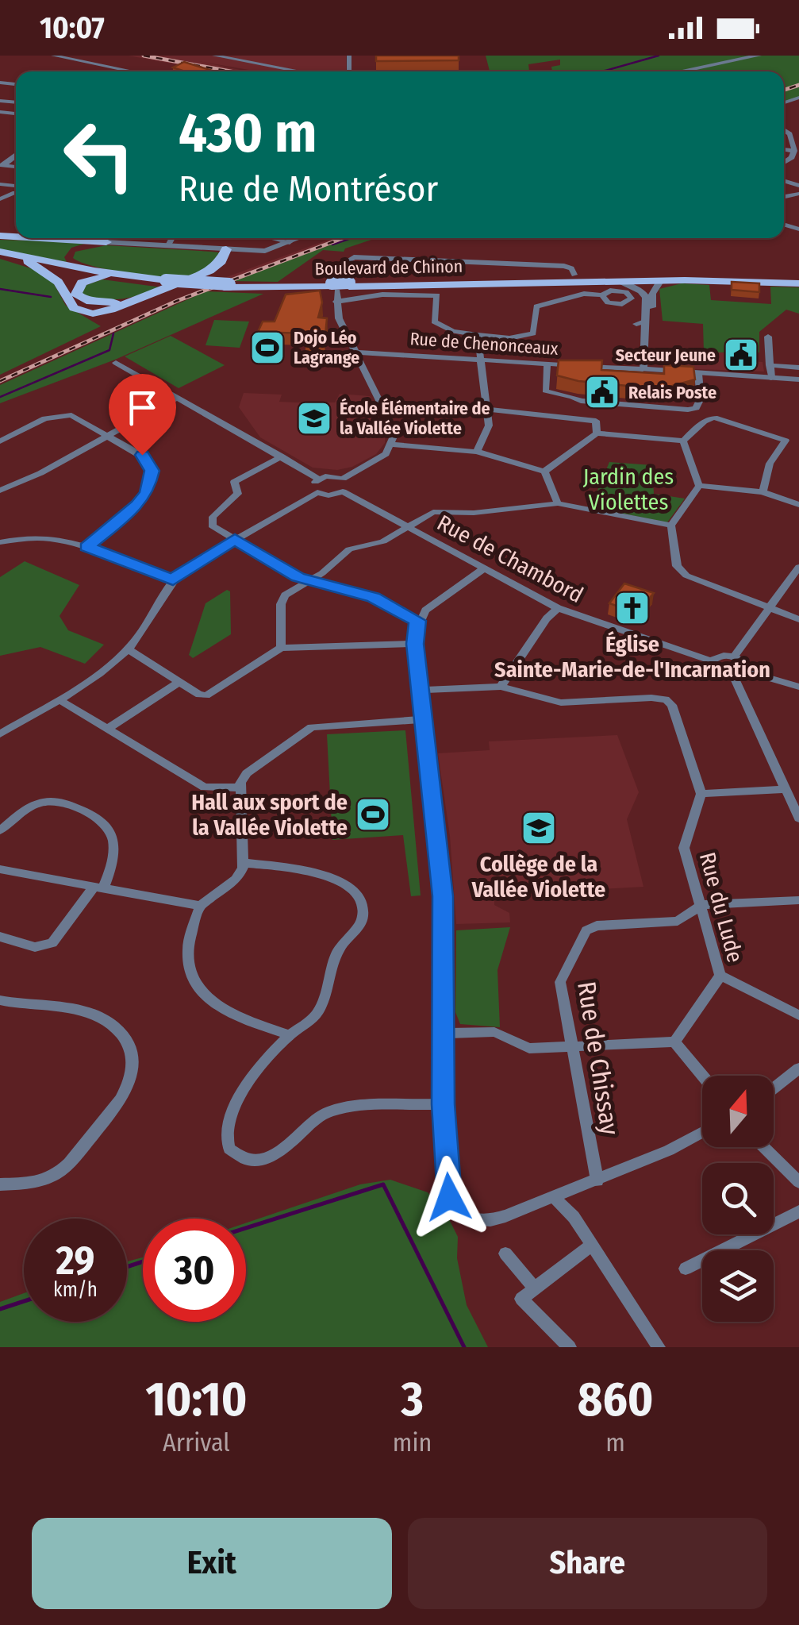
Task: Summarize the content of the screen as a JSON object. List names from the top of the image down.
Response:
{
  "streets": {
    "main road": ["Boulevard de Chinon"],
    "street": [
      "Rue de Chenonceaux",
      "Rue de Chambord",
      "Rue du Lude",
      "Rue de Chissay"
    ]
  },
  "crossings": [
    ["Rue du Lude", "Rue de Chissay"]
  ],
  "parks": ["Jardin des Violettes"],
  "places": {
    "sports": ["Dojo Léo Lagrange", "Hall aux sport de la Vallée Violette"],
    "public building": ["Secteur Jeune", "Relais Poste"],
    "school or university": ["École Élémentaire de la Vallée Violette", "Collège de la Vallée Violette"],
    "church": ["Église Sainte-Marie-de-l'Incarnation"]
  },
  "north": "top",
  "page": {
    "status": "10:07",
    "turn": ["430 m", "Rue de Montrésor"],
    "speed": "29 km/h",
    "limit": "30",
    "eta": [
      "10:10",
      "Arrival",
      "3",
      "min",
      "860",
      "m"
    ],
    "buttons": ["Exit", "Share"]
  }
}
